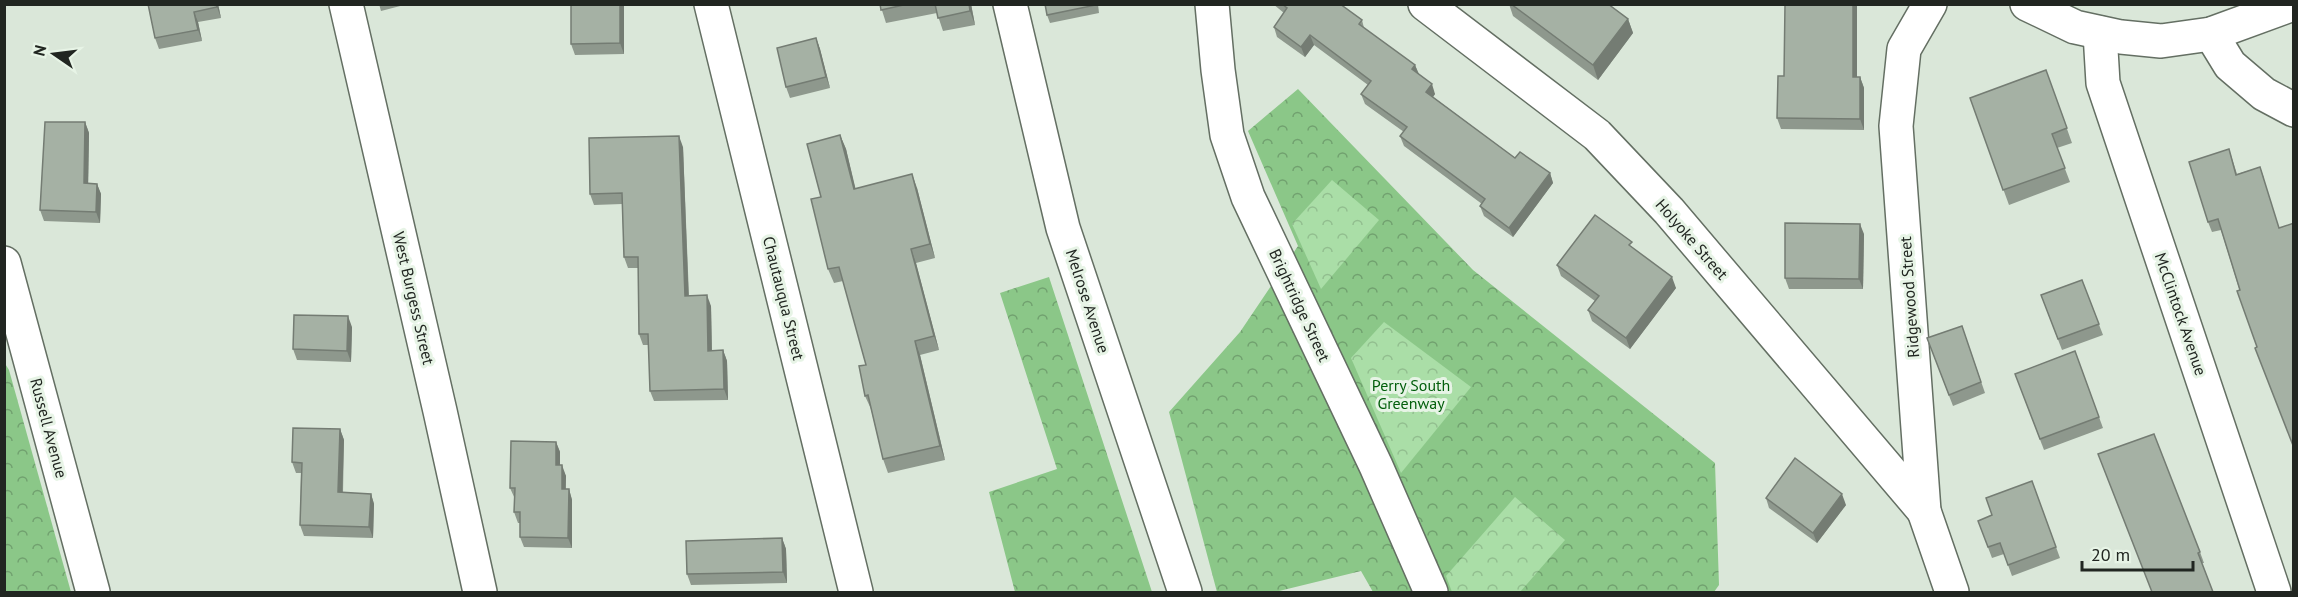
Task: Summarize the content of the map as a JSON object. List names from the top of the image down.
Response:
{
  "streets": {
    "street": [
      "Holyoke Street",
      "Ridgewood Street",
      "West Burgess Street",
      "Chautauqua Street",
      "Melrose Avenue",
      "Brightridge Street",
      "McClintock Avenue",
      "Russell Avenue"
    ]
  },
  "crossings": [
    ["Holyoke Street", "Ridgewood Street"]
  ],
  "parks": ["Perry South Greenway"],
  "scale_bar": "20 m",
  "north": "left"
}
